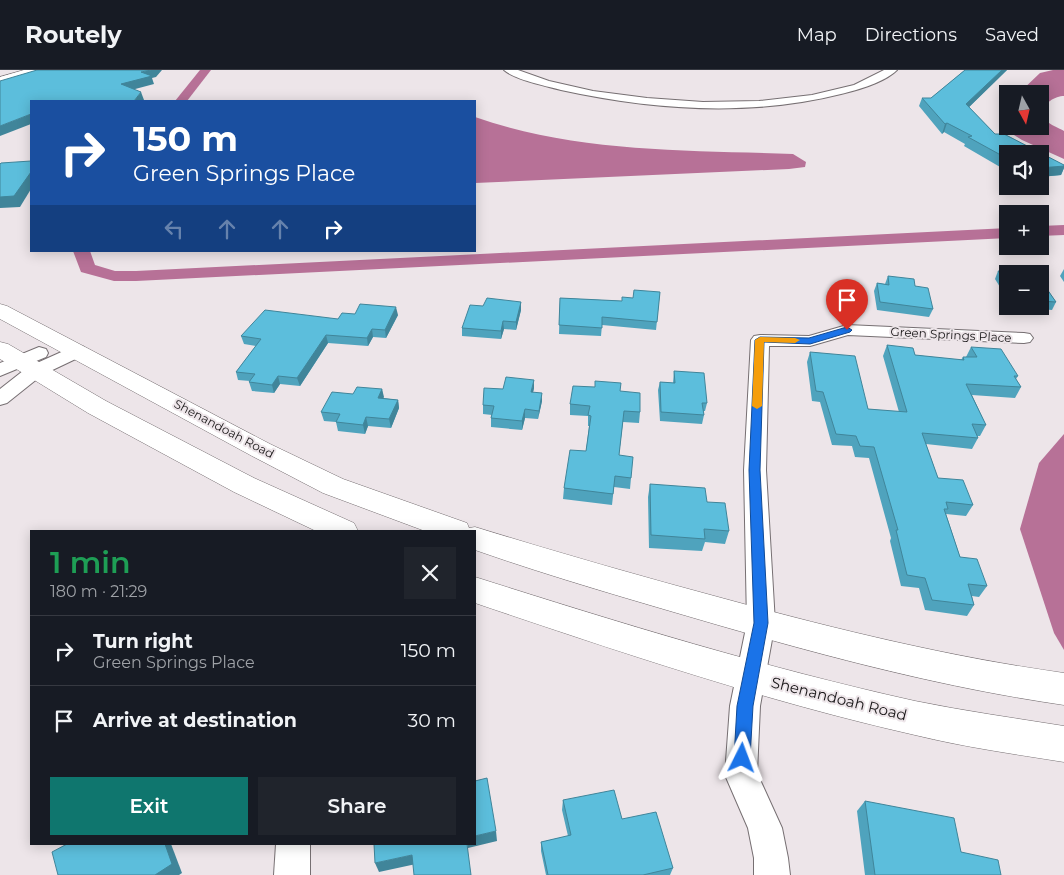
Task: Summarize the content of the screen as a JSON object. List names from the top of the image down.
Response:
{
  "streets": {
    "street": ["Green Springs Place", "Shenandoah Road"]
  },
  "north": "bottom",
  "page": {
    "header": "Routely",
    "nav": ["Map", "Directions", "Saved"],
    "map_buttons": ["+", "−"],
    "turn": ["150 m", "Green Springs Place"],
    "heading": ["1 min", "180 m · 21:29"],
    "list": [
      {
        "name": "Turn right",
        "note": "Green Springs Place",
        "value": "150 m"
      },
      {
        "name": "Arrive at destination",
        "value": "30 m"
      }
    ],
    "buttons": ["Exit", "Share"]
  }
}
